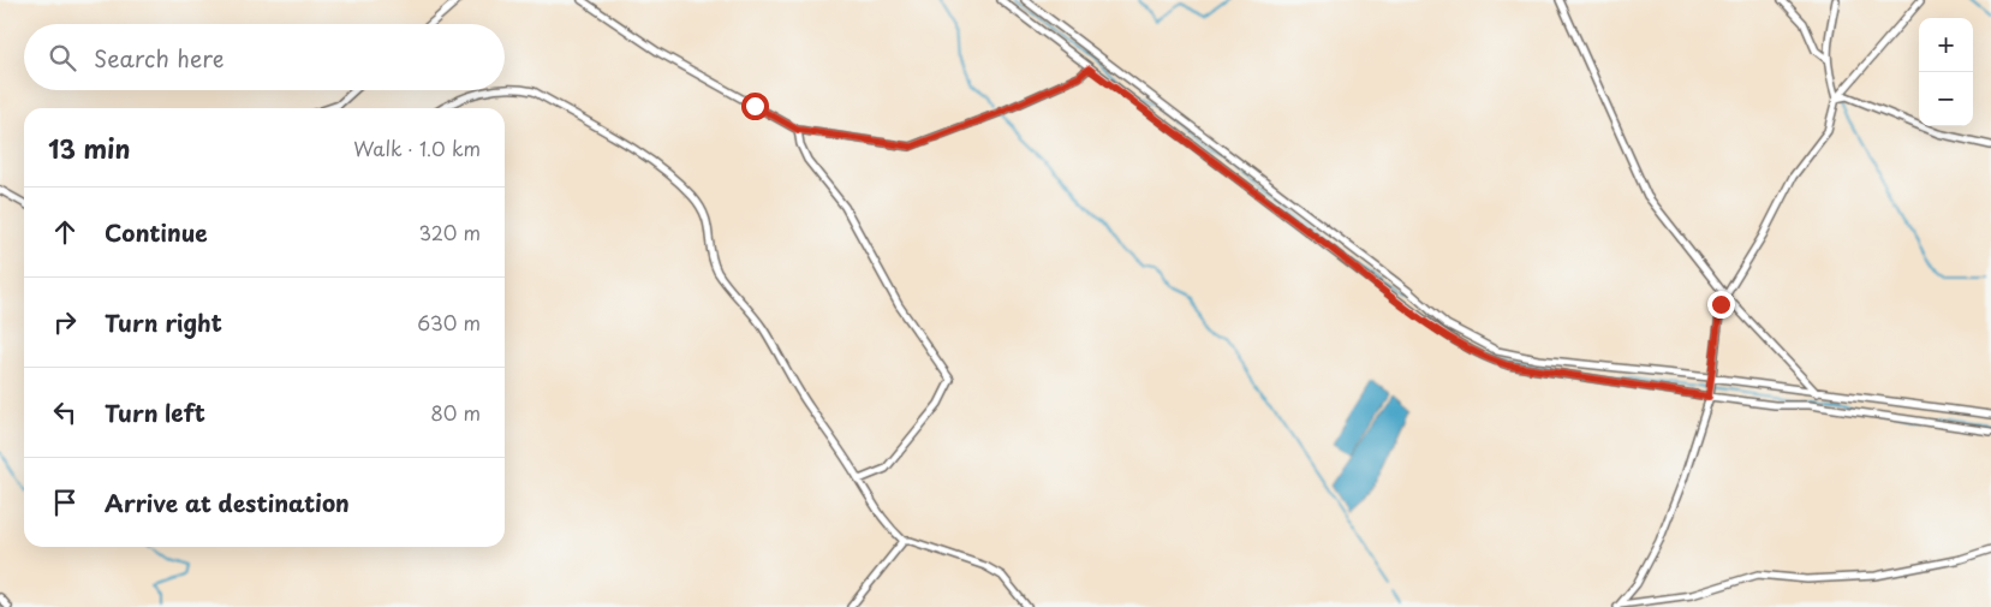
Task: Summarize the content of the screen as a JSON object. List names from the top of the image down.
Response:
{
  "page": {
    "map_buttons": ["+", "−"],
    "search": "Search here",
    "heading": ["13 min", "Walk · 1.0 km"],
    "list": [
      ["Continue", "320 m"],
      ["Turn right", "630 m"],
      ["Turn left", "80 m"],
      "Arrive at destination"
    ]
  }
}
